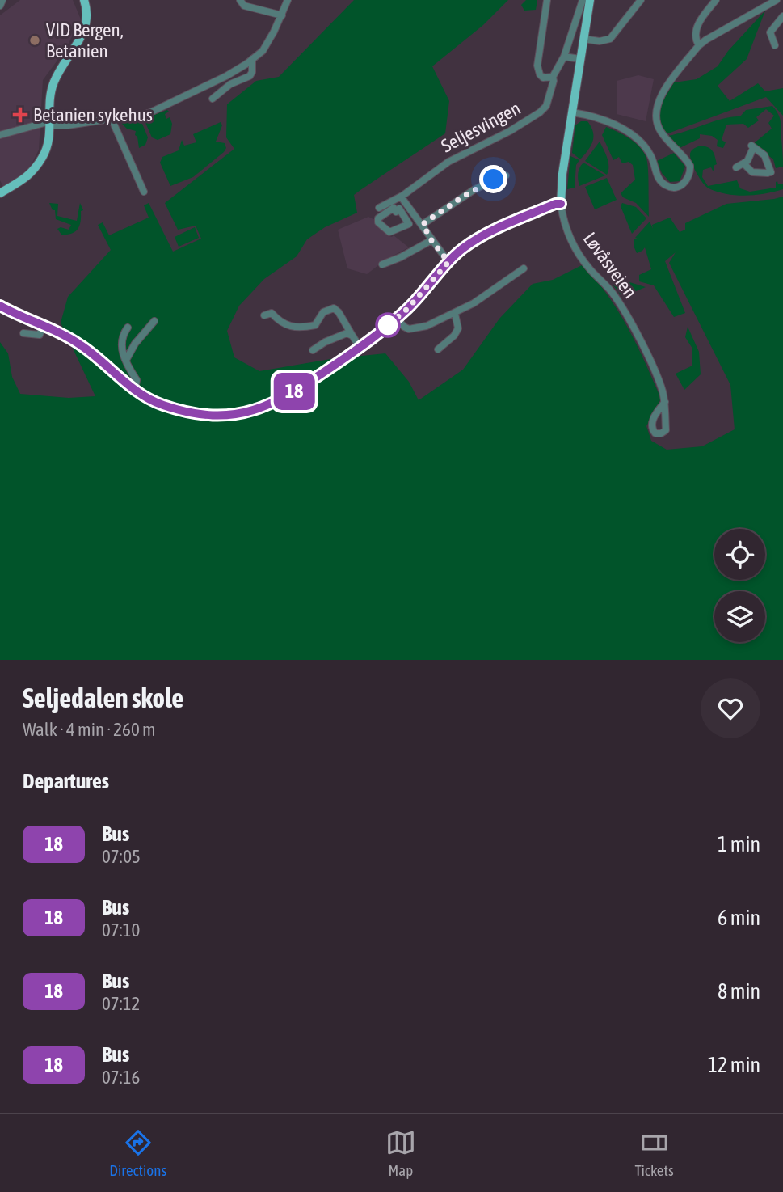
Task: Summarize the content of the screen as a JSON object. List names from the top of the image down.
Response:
{
  "streets": {
    "main road": ["Løvåsveien"],
    "street": ["Seljesvingen"]
  },
  "places": {
    "other": ["VID Bergen, Betanien"],
    "health": ["Betanien sykehus"]
  },
  "lines": ["bus line 18"],
  "page": {
    "on_map": "18",
    "heading": [
      ["Seljedalen skole", "Walk · 4 min · 260 m"],
      "Departures"
    ],
    "list": [
      {
        "mark": "18",
        "name": "Bus",
        "note": "07:05",
        "value": "1 min"
      },
      {
        "mark": "18",
        "name": "Bus",
        "note": "07:10",
        "value": "6 min"
      },
      {
        "mark": "18",
        "name": "Bus",
        "note": "07:12",
        "value": "8 min"
      },
      {
        "mark": "18",
        "name": "Bus",
        "note": "07:16",
        "value": "12 min"
      }
    ],
    "tabs": ["Directions", "Map", "Tickets"]
  }
}
